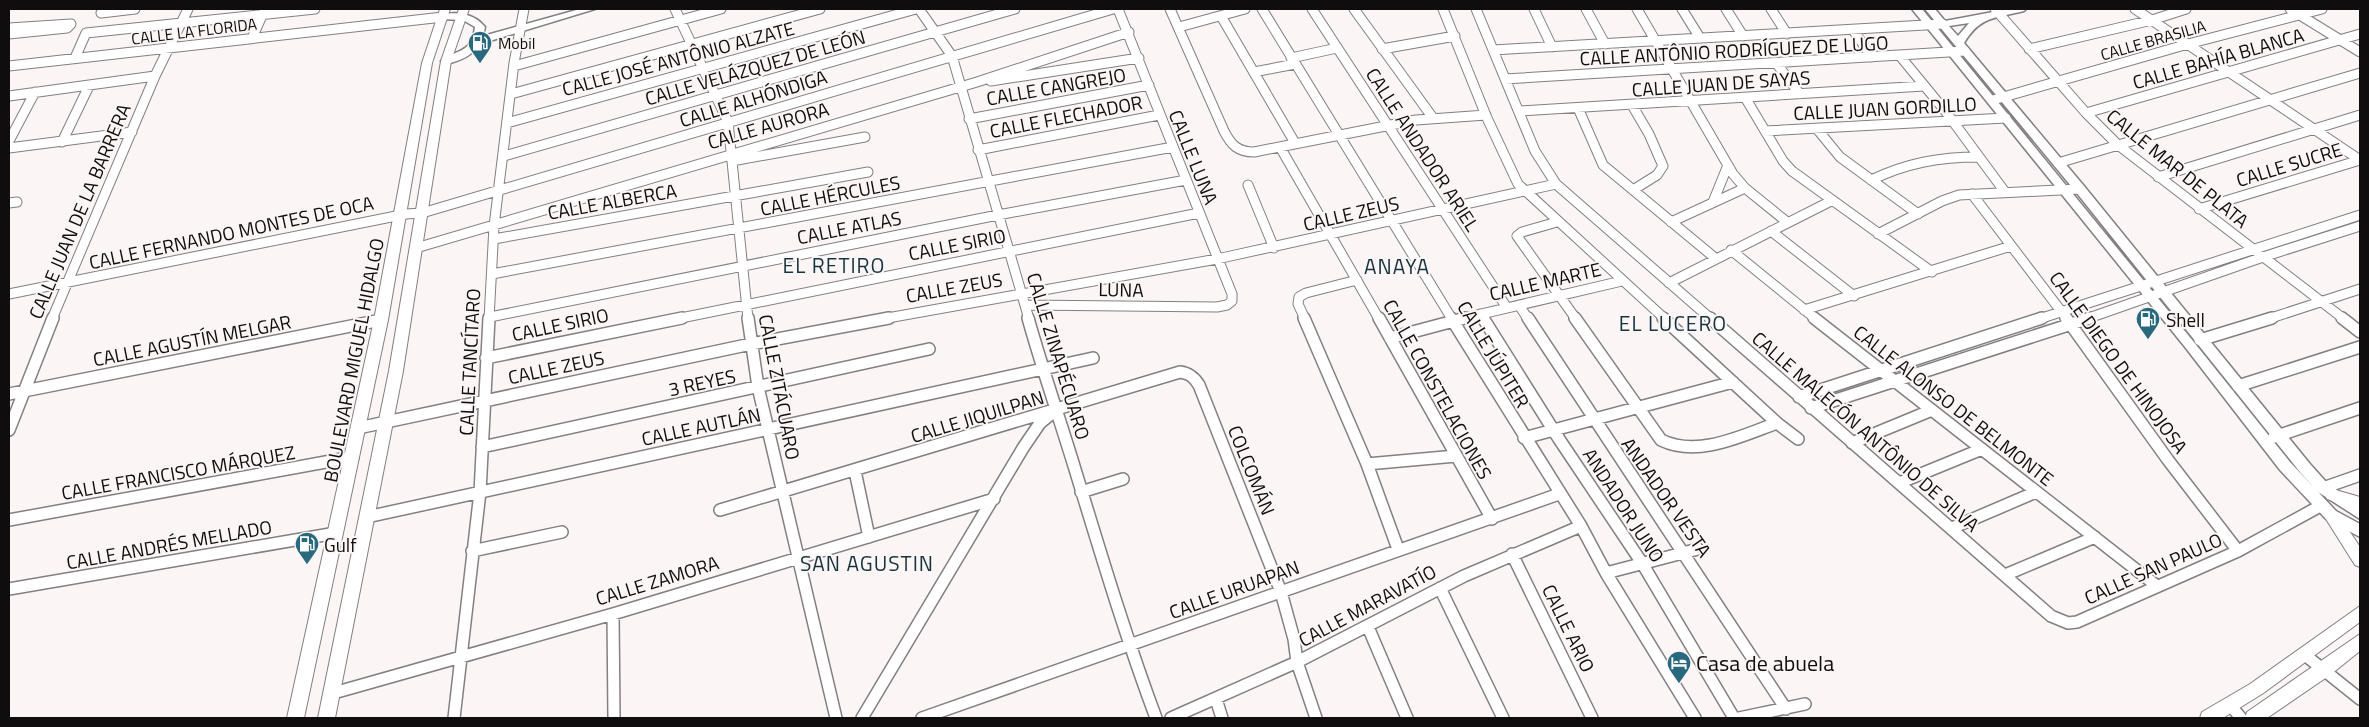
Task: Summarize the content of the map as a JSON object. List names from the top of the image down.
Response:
{
  "streets": {
    "main road": ["BOULEVARD MIGUEL HIDALGO"],
    "street": [
      "CALLE LA FLORIDA",
      "CALLE BRASILIA",
      "CALLE ANTÔNIO RODRÍGUEZ DE LUGO",
      "CALLE JOSÉ ANTÔNIO ALZATE",
      "CALLE BAHÍA BLANCA",
      "CALLE VELÁZQUEZ DE LEÓN",
      "CALLE JUAN DE SAYAS",
      "CALLE CANGREJO",
      "CALLE ALHÓNDIGA",
      "CALLE JUAN GORDILLO",
      "CALLE FLECHADOR",
      "CALLE AURORA",
      "CALLE ANDADOR ARIEL",
      "CALLE LUNA",
      "CALLE SUCRE",
      "CALLE MAR DE PLATA",
      "CALLE HÉRCULES",
      "CALLE ALBERCA",
      "CALLE JUAN DE LA BARRERA",
      "CALLE ZEUS",
      "CALLE ATLAS",
      "CALLE FERNANDO MONTES DE OCA",
      "CALLE SIRIO",
      "CALLE MARTE",
      "LUNA",
      "CALLE AGUSTÍN MELGAR",
      "CALLE JÚPITER",
      "CALLE ZINAPÉCUARO",
      "CALLE TANCÍTARO",
      "CALLE DIEGO DE HINOJOSA",
      "3 REYES",
      "CALLE ZITÁCUARO",
      "CALLE CONSTELACIONES",
      "CALLE ALONSO DE BELMONTE",
      "CALLE JIQUILPAN",
      "CALLE AUTLÁN",
      "CALLE MALECÓN ANTÔNIO DE SILVA",
      "COLCOMÁN",
      "CALLE FRANCISCO MÁRQUEZ",
      "ANDADOR VESTA",
      "ANDADOR JUNO",
      "CALLE ANDRÉS MELLADO",
      "CALLE SAN PAULO",
      "CALLE ZAMORA",
      "CALLE URUAPAN",
      "CALLE MARAVATÍO",
      "CALLE ARIO"
    ]
  },
  "crossings": [
    ["CALLE LA FLORIDA", "CALLE JUAN DE LA BARRERA"],
    ["CALLE LA FLORIDA", "BOULEVARD MIGUEL HIDALGO"],
    ["CALLE BRASILIA", "CALLE MAR DE PLATA"],
    ["CALLE ANTÔNIO RODRÍGUEZ DE LUGO", "CALLE MALECÓN ANTÔNIO DE SILVA"],
    ["CALLE JOSÉ ANTÔNIO ALZATE", "CALLE ZINAPÉCUARO"],
    ["CALLE JOSÉ ANTÔNIO ALZATE", "CALLE TANCÍTARO"],
    ["CALLE JOSÉ ANTÔNIO ALZATE", "CALLE ZITÁCUARO"],
    ["CALLE BAHÍA BLANCA", "CALLE MAR DE PLATA"],
    ["CALLE VELÁZQUEZ DE LEÓN", "CALLE ZINAPÉCUARO"],
    ["CALLE VELÁZQUEZ DE LEÓN", "CALLE TANCÍTARO"],
    ["CALLE VELÁZQUEZ DE LEÓN", "CALLE ZITÁCUARO"],
    ["CALLE JUAN DE SAYAS", "CALLE MALECÓN ANTÔNIO DE SILVA"],
    ["CALLE CANGREJO", "CALLE LUNA"],
    ["CALLE CANGREJO", "CALLE ZINAPÉCUARO"],
    ["CALLE ALHÓNDIGA", "CALLE FERNANDO MONTES DE OCA"],
    ["CALLE ALHÓNDIGA", "CALLE ZINAPÉCUARO"],
    ["CALLE ALHÓNDIGA", "BOULEVARD MIGUEL HIDALGO"],
    ["CALLE ALHÓNDIGA", "CALLE TANCÍTARO"],
    ["CALLE ALHÓNDIGA", "CALLE ZITÁCUARO"],
    ["CALLE FLECHADOR", "CALLE LUNA"],
    ["CALLE FLECHADOR", "CALLE ZINAPÉCUARO"],
    ["CALLE AURORA", "CALLE LUNA"],
    ["CALLE AURORA", "CALLE ZINAPÉCUARO"],
    ["CALLE AURORA", "CALLE TANCÍTARO"],
    ["CALLE AURORA", "CALLE ZITÁCUARO"],
    ["CALLE ANDADOR ARIEL", "CALLE ZEUS"],
    ["CALLE ANDADOR ARIEL", "CALLE MARTE"],
    ["CALLE LUNA", "CALLE HÉRCULES"],
    ["CALLE LUNA", "CALLE ZEUS"],
    ["CALLE LUNA", "CALLE ATLAS"],
    ["CALLE LUNA", "CALLE SIRIO"],
    ["CALLE LUNA", "LUNA"],
    ["CALLE SUCRE", "CALLE MAR DE PLATA"],
    ["CALLE HÉRCULES", "CALLE ZINAPÉCUARO"],
    ["CALLE HÉRCULES", "CALLE TANCÍTARO"],
    ["CALLE HÉRCULES", "CALLE ZITÁCUARO"],
    ["CALLE ALBERCA", "CALLE TANCÍTARO"],
    ["CALLE ALBERCA", "CALLE ZITÁCUARO"],
    ["CALLE JUAN DE LA BARRERA", "CALLE FERNANDO MONTES DE OCA"],
    ["CALLE JUAN DE LA BARRERA", "CALLE AGUSTÍN MELGAR"],
    ["CALLE ZEUS", "CALLE JÚPITER"],
    ["CALLE ZEUS", "CALLE ZINAPÉCUARO"],
    ["CALLE ZEUS", "BOULEVARD MIGUEL HIDALGO"],
    ["CALLE ZEUS", "CALLE TANCÍTARO"],
    ["CALLE ZEUS", "CALLE ZITÁCUARO"],
    ["CALLE ZEUS", "CALLE CONSTELACIONES"],
    ["CALLE ZEUS", "CALLE MALECÓN ANTÔNIO DE SILVA"],
    ["CALLE ATLAS", "CALLE ZINAPÉCUARO"],
    ["CALLE ATLAS", "CALLE TANCÍTARO"],
    ["CALLE ATLAS", "CALLE ZITÁCUARO"],
    ["CALLE FERNANDO MONTES DE OCA", "BOULEVARD MIGUEL HIDALGO"],
    ["CALLE SIRIO", "CALLE ZINAPÉCUARO"],
    ["CALLE SIRIO", "CALLE TANCÍTARO"],
    ["CALLE SIRIO", "CALLE ZITÁCUARO"],
    ["CALLE MARTE", "CALLE JÚPITER"],
    ["CALLE MARTE", "CALLE CONSTELACIONES"],
    ["CALLE MARTE", "ANDADOR VESTA"],
    ["CALLE MARTE", "ANDADOR JUNO"],
    ["LUNA", "CALLE ZINAPÉCUARO"],
    ["CALLE AGUSTÍN MELGAR", "BOULEVARD MIGUEL HIDALGO"],
    ["CALLE JÚPITER", "CALLE URUAPAN"],
    ["CALLE JÚPITER", "CALLE MARAVATÍO"],
    ["CALLE ZINAPÉCUARO", "CALLE JIQUILPAN"],
    ["CALLE ZINAPÉCUARO", "CALLE AUTLÁN"],
    ["CALLE ZINAPÉCUARO", "CALLE URUAPAN"],
    ["BOULEVARD MIGUEL HIDALGO", "CALLE FRANCISCO MÁRQUEZ"],
    ["BOULEVARD MIGUEL HIDALGO", "CALLE ANDRÉS MELLADO"],
    ["CALLE TANCÍTARO", "3 REYES"],
    ["CALLE TANCÍTARO", "CALLE AUTLÁN"],
    ["CALLE TANCÍTARO", "CALLE ZAMORA"],
    ["CALLE DIEGO DE HINOJOSA", "CALLE SAN PAULO"],
    ["3 REYES", "CALLE ZITÁCUARO"],
    ["CALLE ZITÁCUARO", "CALLE JIQUILPAN"],
    ["CALLE ZITÁCUARO", "CALLE AUTLÁN"],
    ["CALLE ZITÁCUARO", "CALLE ZAMORA"],
    ["CALLE CONSTELACIONES", "CALLE URUAPAN"],
    ["CALLE ALONSO DE BELMONTE", "CALLE SAN PAULO"],
    ["CALLE JIQUILPAN", "COLCOMÁN"],
    ["CALLE MALECÓN ANTÔNIO DE SILVA", "CALLE SAN PAULO"],
    ["COLCOMÁN", "CALLE URUAPAN"],
    ["COLCOMÁN", "CALLE MARAVATÍO"],
    ["CALLE MARAVATÍO", "CALLE ARIO"]
  ],
  "districts": [
    "EL RETIRO",
    "ANAYA",
    "EL LUCERO",
    "SAN AGUSTIN"
  ],
  "places": {
    "fuel station": ["Mobil", "Shell", "Gulf"],
    "hotel": ["Casa de abuela"]
  }
}
